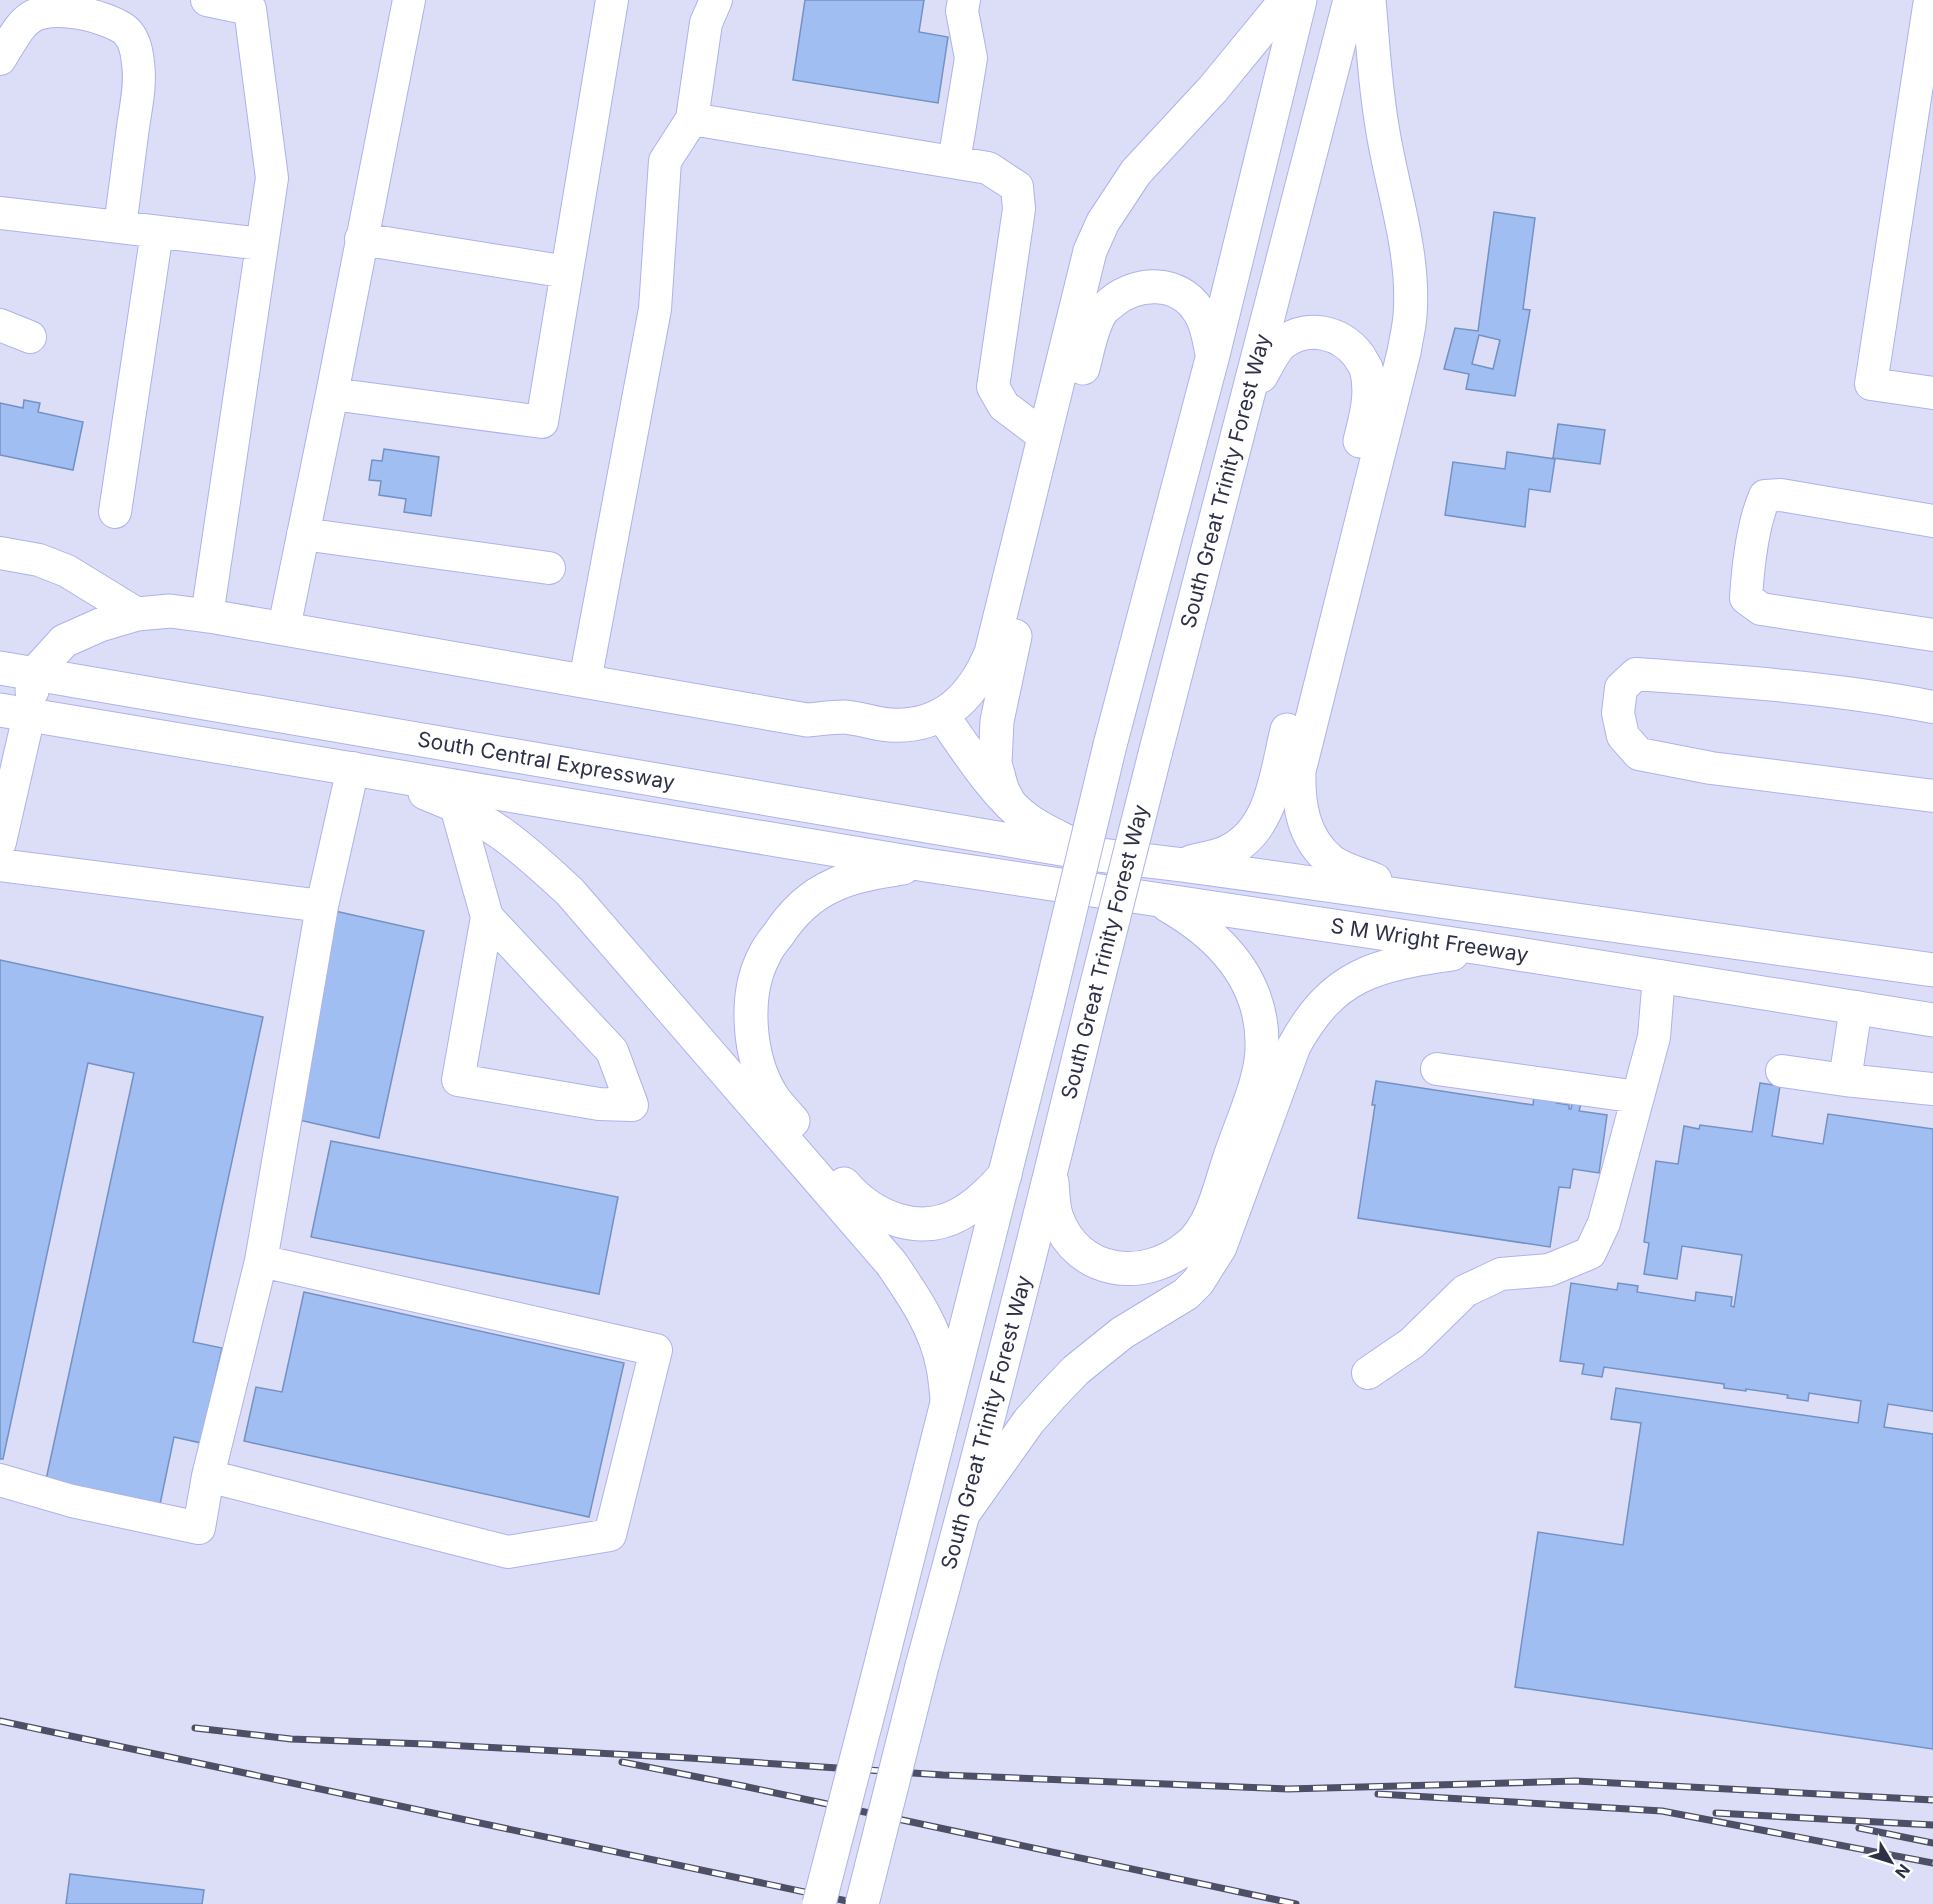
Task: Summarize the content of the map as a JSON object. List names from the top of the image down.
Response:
{
  "streets": {
    "main road": ["South Great Trinity Forest Way", "South Central Expressway", "S M Wright Freeway"]
  },
  "crossings": [
    ["South Central Expressway", "S M Wright Freeway"]
  ],
  "north": "bottom right"
}
